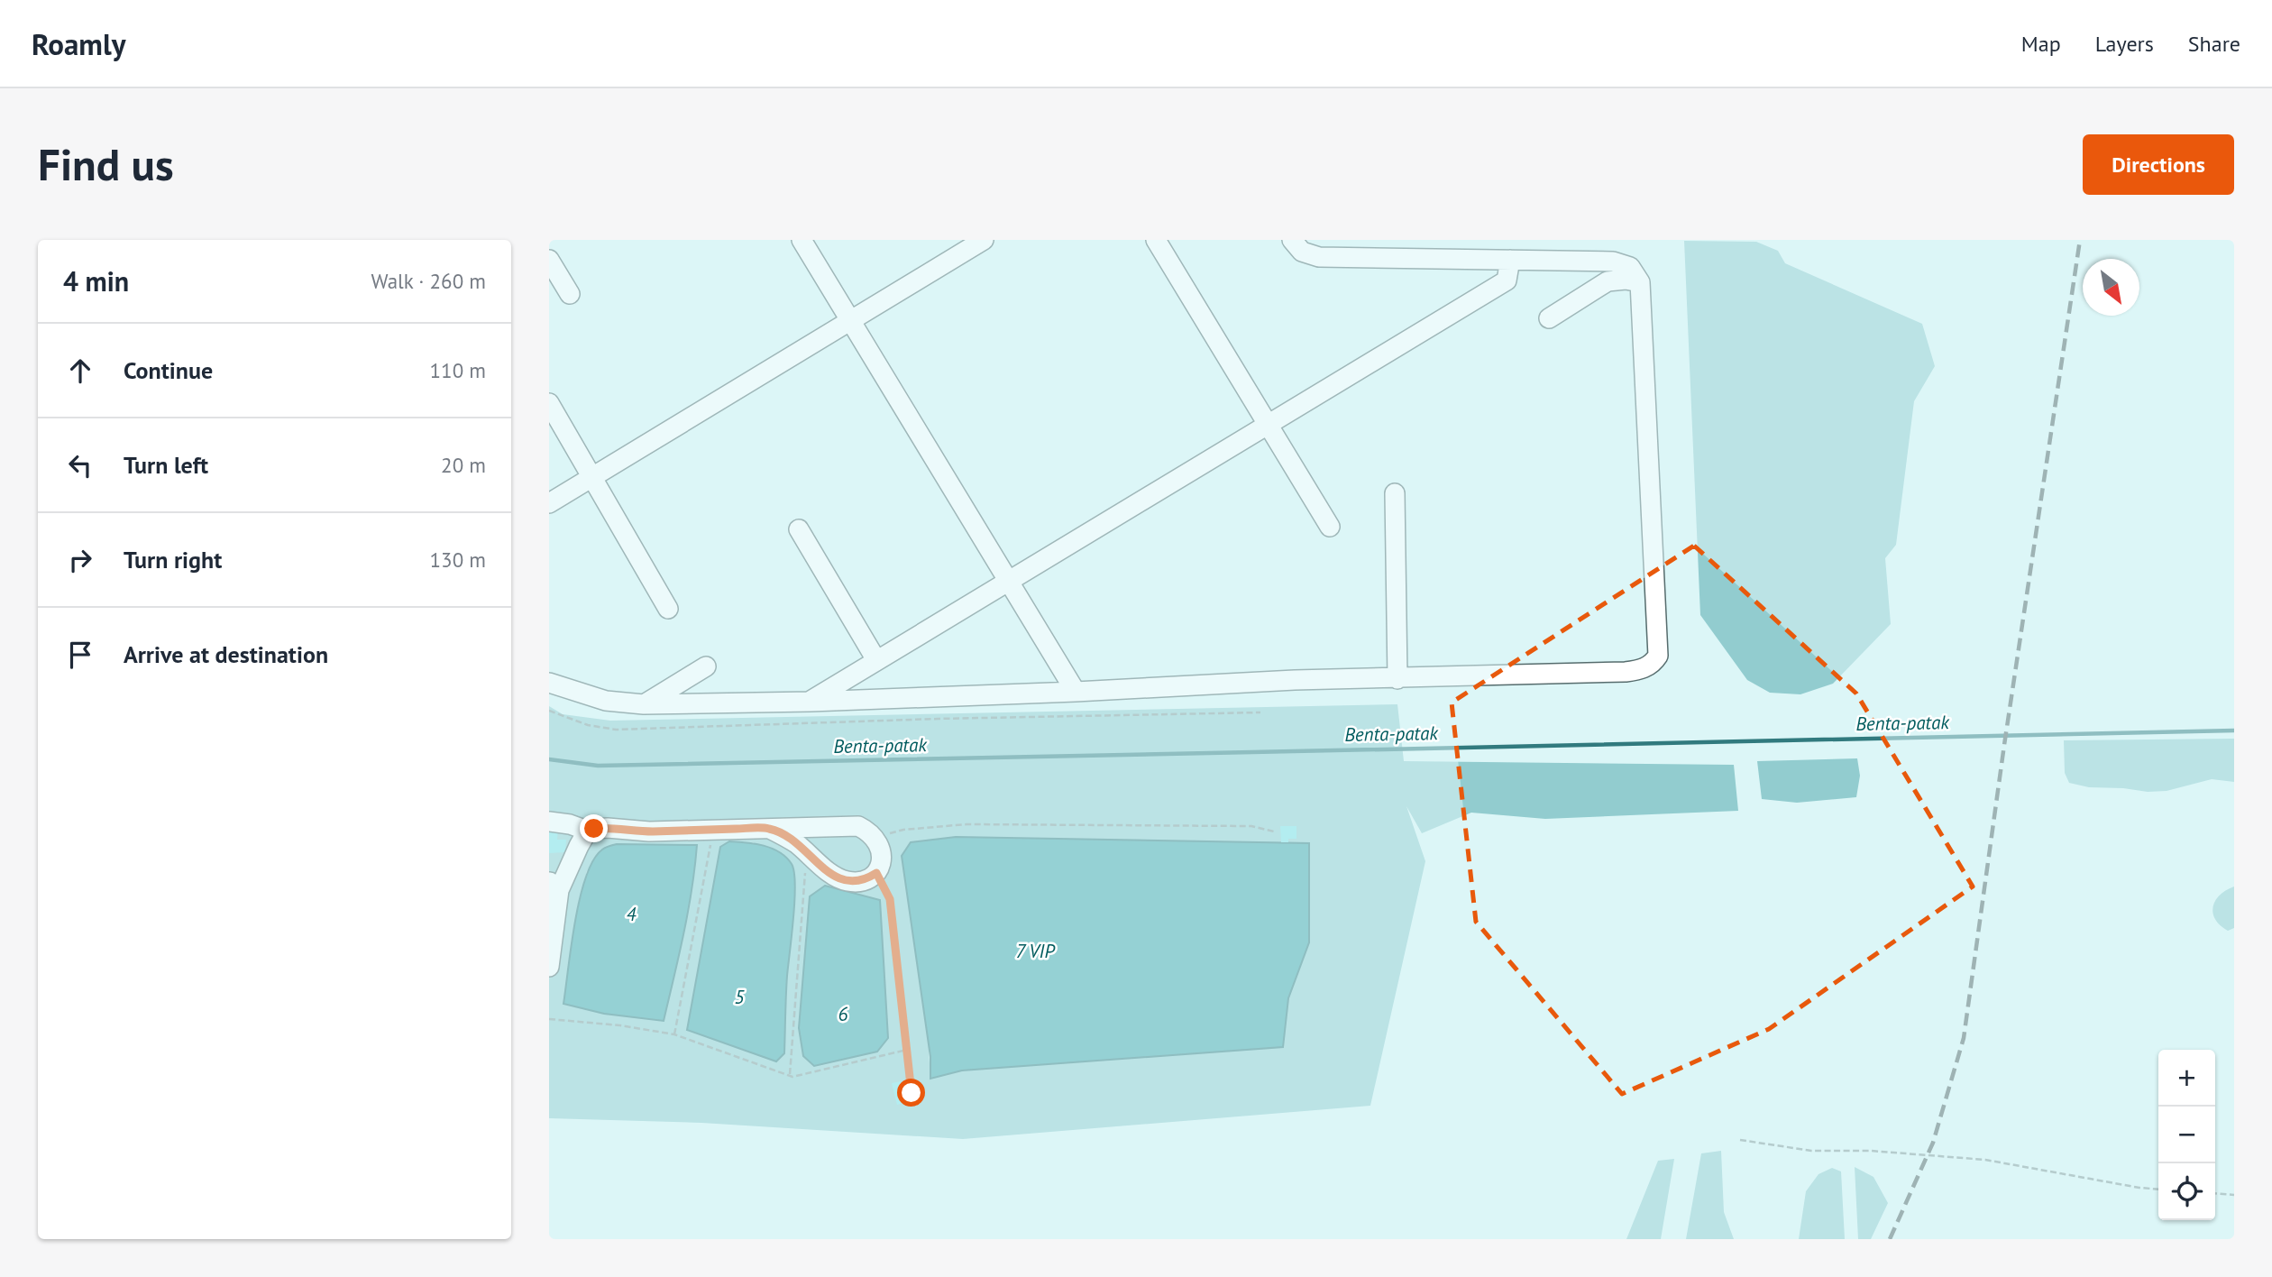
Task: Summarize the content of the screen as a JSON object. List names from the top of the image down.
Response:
{
  "water": [
    "Benta-patak",
    "4",
    "7 VIP",
    "5",
    "6"
  ],
  "north": "bottom right",
  "page": {
    "header": "Roamly",
    "nav": ["Map", "Layers", "Share"],
    "buttons": "Directions",
    "title": "Find us",
    "heading": ["4 min", "Walk · 260 m"],
    "list": [
      ["Continue", "110 m"],
      ["Turn left", "20 m"],
      ["Turn right", "130 m"],
      "Arrive at destination"
    ],
    "map_buttons": ["+", "−"]
  }
}
